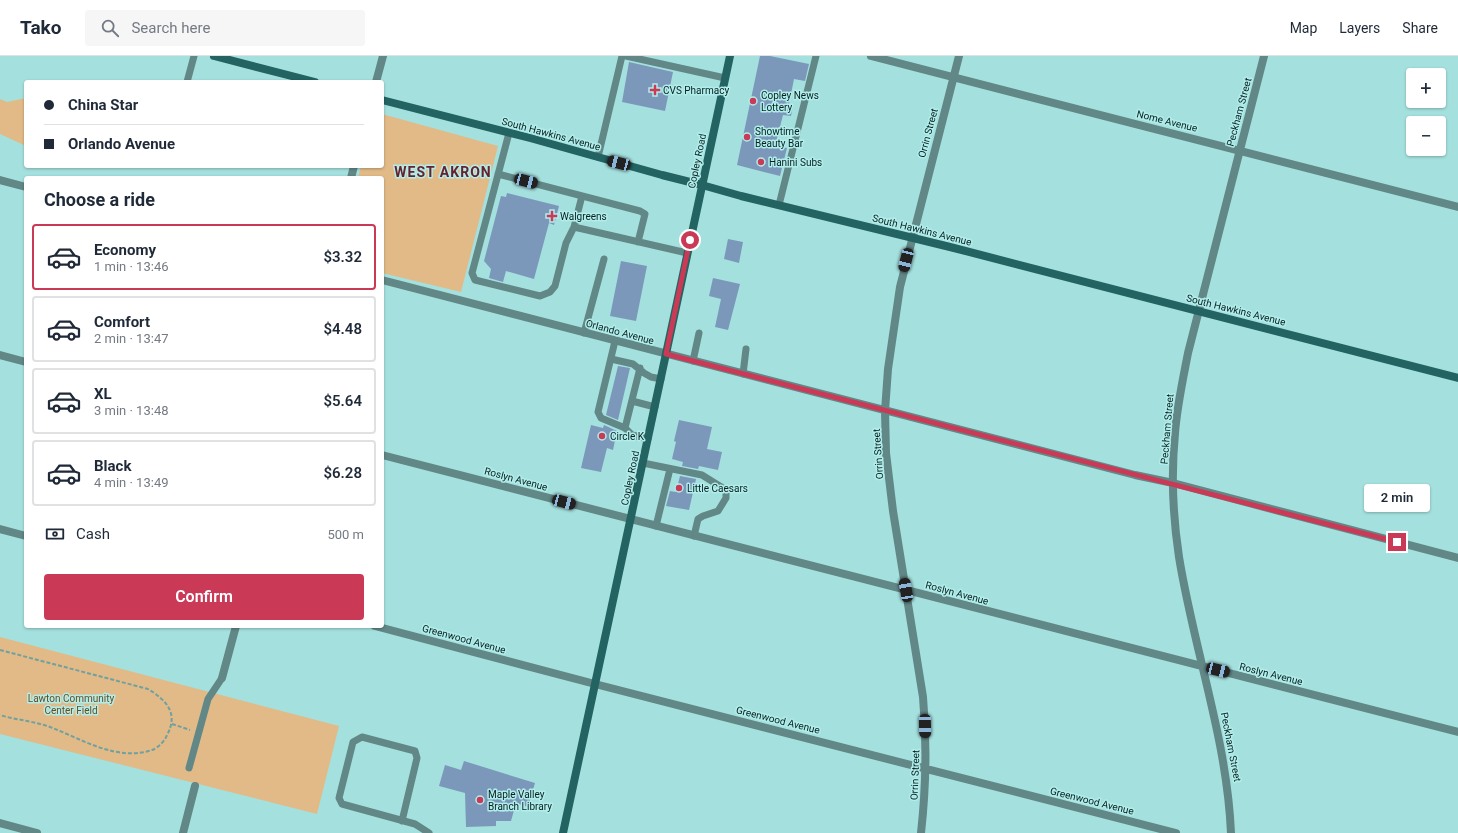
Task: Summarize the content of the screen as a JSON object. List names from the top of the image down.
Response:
{
  "streets": {
    "main road": ["South Hawkins Avenue", "Copley Road"],
    "street": [
      "Peckham Street",
      "Nome Avenue",
      "Orrin Street",
      "Orlando Avenue",
      "Roslyn Avenue",
      "Greenwood Avenue"
    ]
  },
  "crossings": [
    ["Peckham Street", "Nome Avenue"],
    ["Peckham Street", "South Hawkins Avenue"],
    ["Peckham Street", "Orlando Avenue"],
    ["Peckham Street", "Roslyn Avenue"],
    ["Nome Avenue", "Orrin Street"],
    ["Orrin Street", "South Hawkins Avenue"],
    ["Orrin Street", "Orlando Avenue"],
    ["Orrin Street", "Roslyn Avenue"],
    ["Orrin Street", "Greenwood Avenue"],
    ["South Hawkins Avenue", "Copley Road"],
    ["Copley Road", "Orlando Avenue"],
    ["Copley Road", "Roslyn Avenue"],
    ["Copley Road", "Greenwood Avenue"]
  ],
  "districts": ["WEST AKRON"],
  "parks": ["Lawton Community Center Field"],
  "places": {
    "health": ["CVS Pharmacy", "Walgreens"],
    "other": [
      "Copley News Lottery",
      "Showtime Beauty Bar",
      "Hanini Subs",
      "Circle K",
      "Little Caesars",
      "Maple Valley Branch Library"
    ]
  },
  "page": {
    "header": "Tako",
    "search": "Search here",
    "nav": ["Map", "Layers", "Share"],
    "map_buttons": ["+", "−"],
    "banner": ["China Star", "Orlando Avenue"],
    "heading": "Choose a ride",
    "list": [
      {
        "name": "Economy",
        "note": "1 min · 13:46",
        "value": "$3.32"
      },
      {
        "name": "Comfort",
        "note": "2 min · 13:47",
        "value": "$4.48"
      },
      {
        "name": "XL",
        "note": "3 min · 13:48",
        "value": "$5.64"
      },
      {
        "name": "Black",
        "note": "4 min · 13:49",
        "value": "$6.28"
      }
    ],
    "bubble": "2 min",
    "pay": ["Cash", "500 m"],
    "buttons": "Confirm"
  }
}
